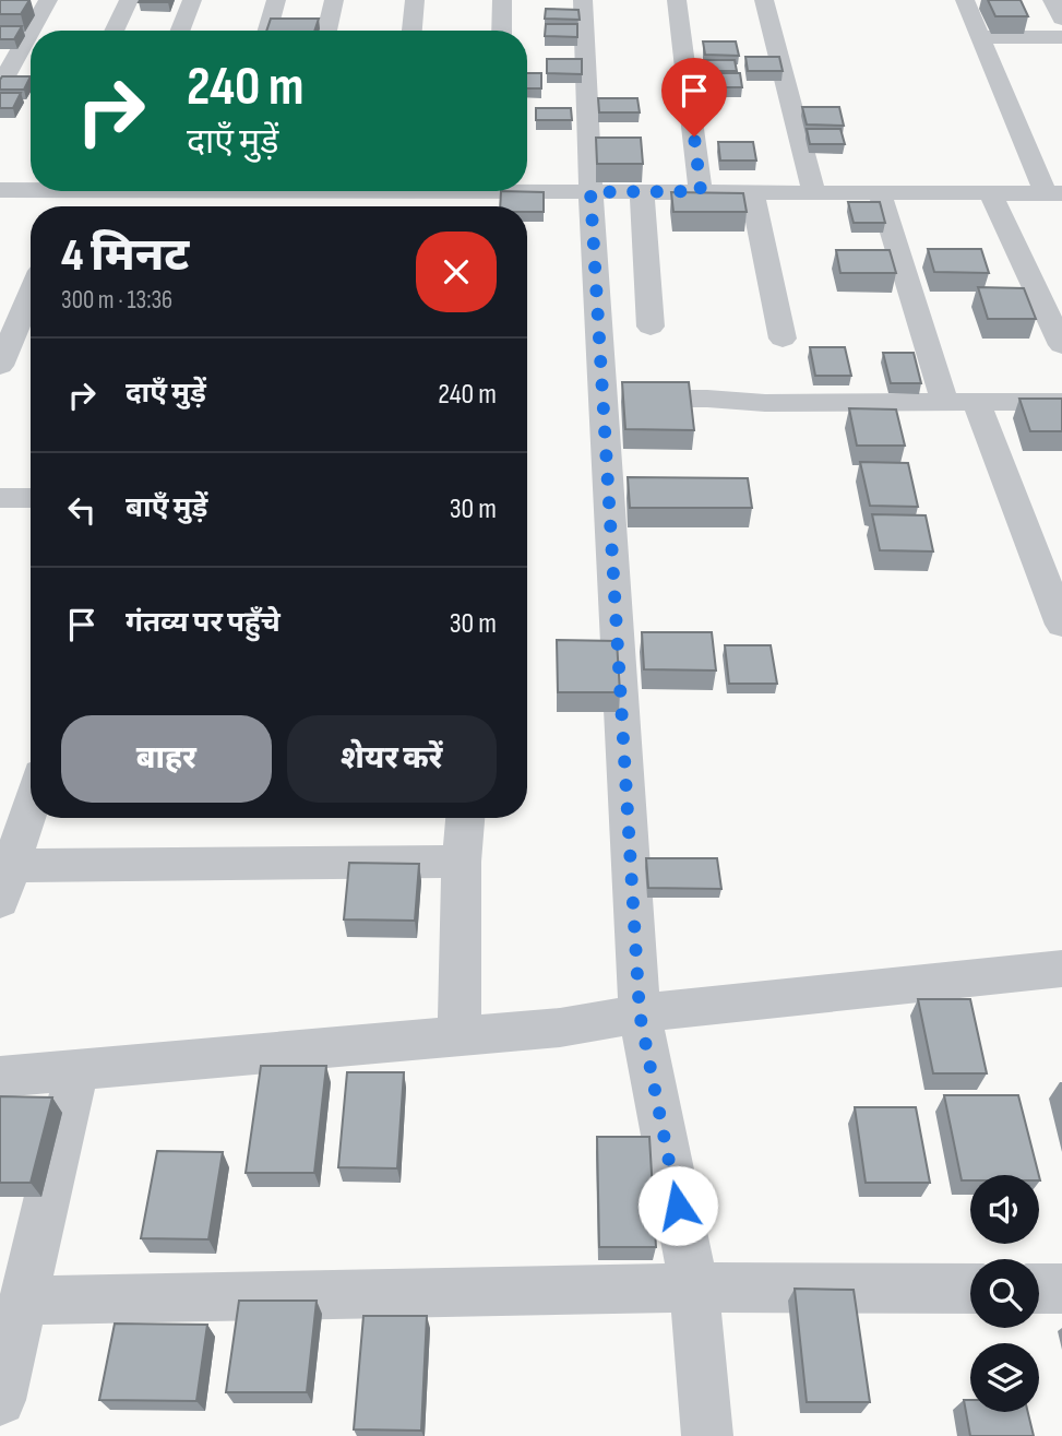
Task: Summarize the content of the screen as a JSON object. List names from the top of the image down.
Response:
{
  "page": {
    "turn": ["240 m", "दाएँ मुड़ें"],
    "heading": ["4 मिनट", "300 m · 13:36"],
    "list": [
      {
        "name": "दाएँ मुड़ें",
        "value": "240 m"
      },
      {
        "name": "बाएँ मुड़ें",
        "value": "30 m"
      },
      {
        "name": "गंतव्य पर पहुँचे",
        "value": "30 m"
      }
    ],
    "buttons": ["बाहर", "शेयर करें"]
  }
}
